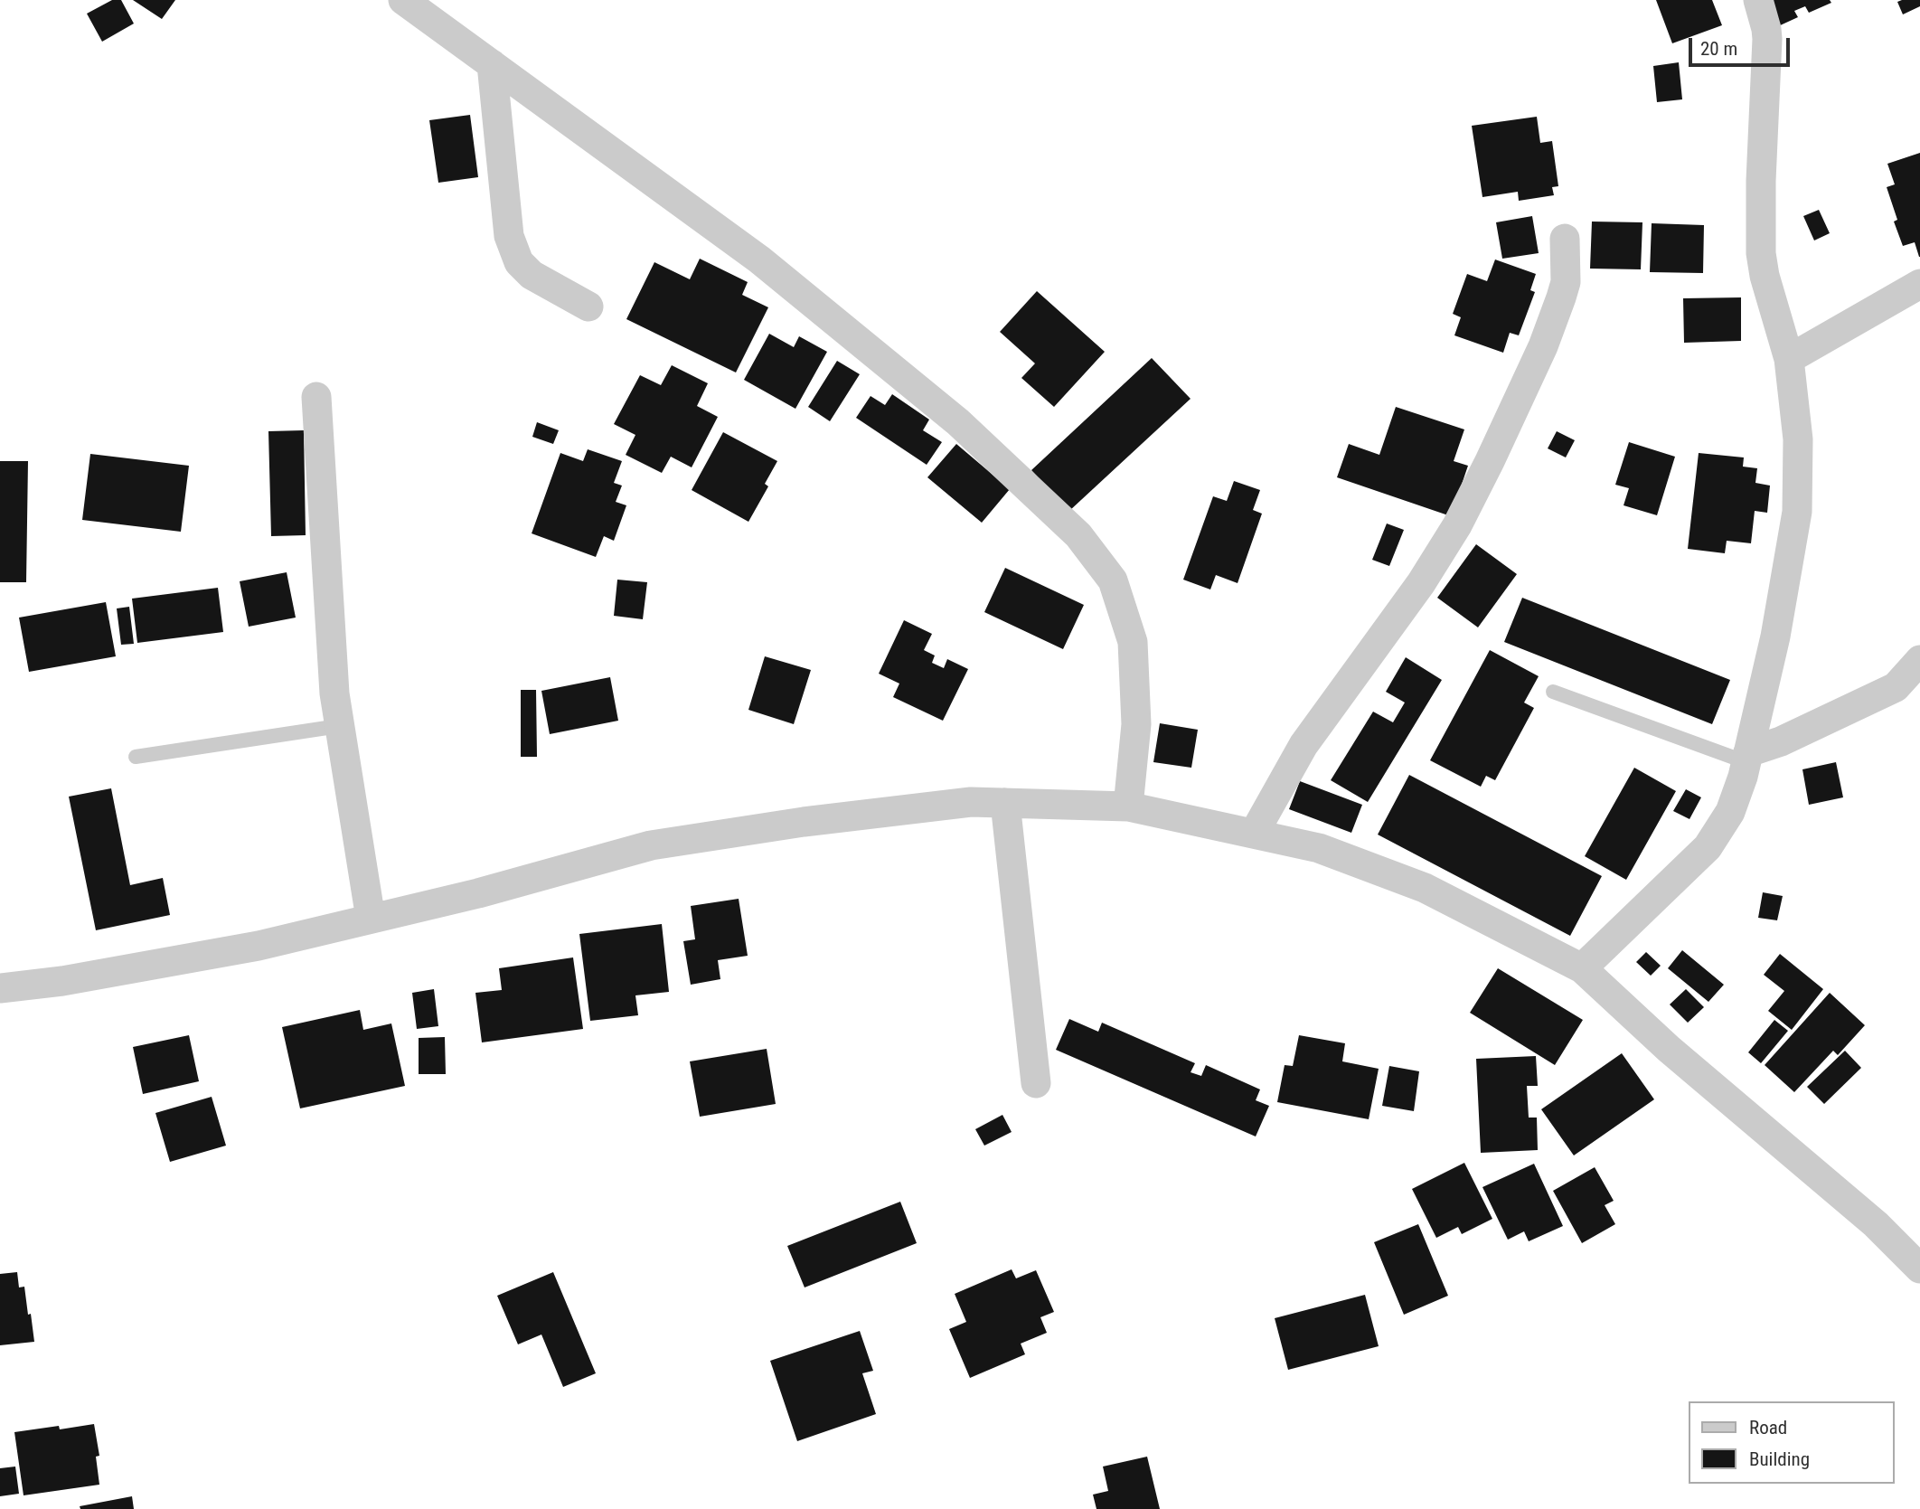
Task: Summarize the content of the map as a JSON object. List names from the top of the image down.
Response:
{
  "legend": ["Road", "Building"],
  "scale_bar": "20 m"
}
